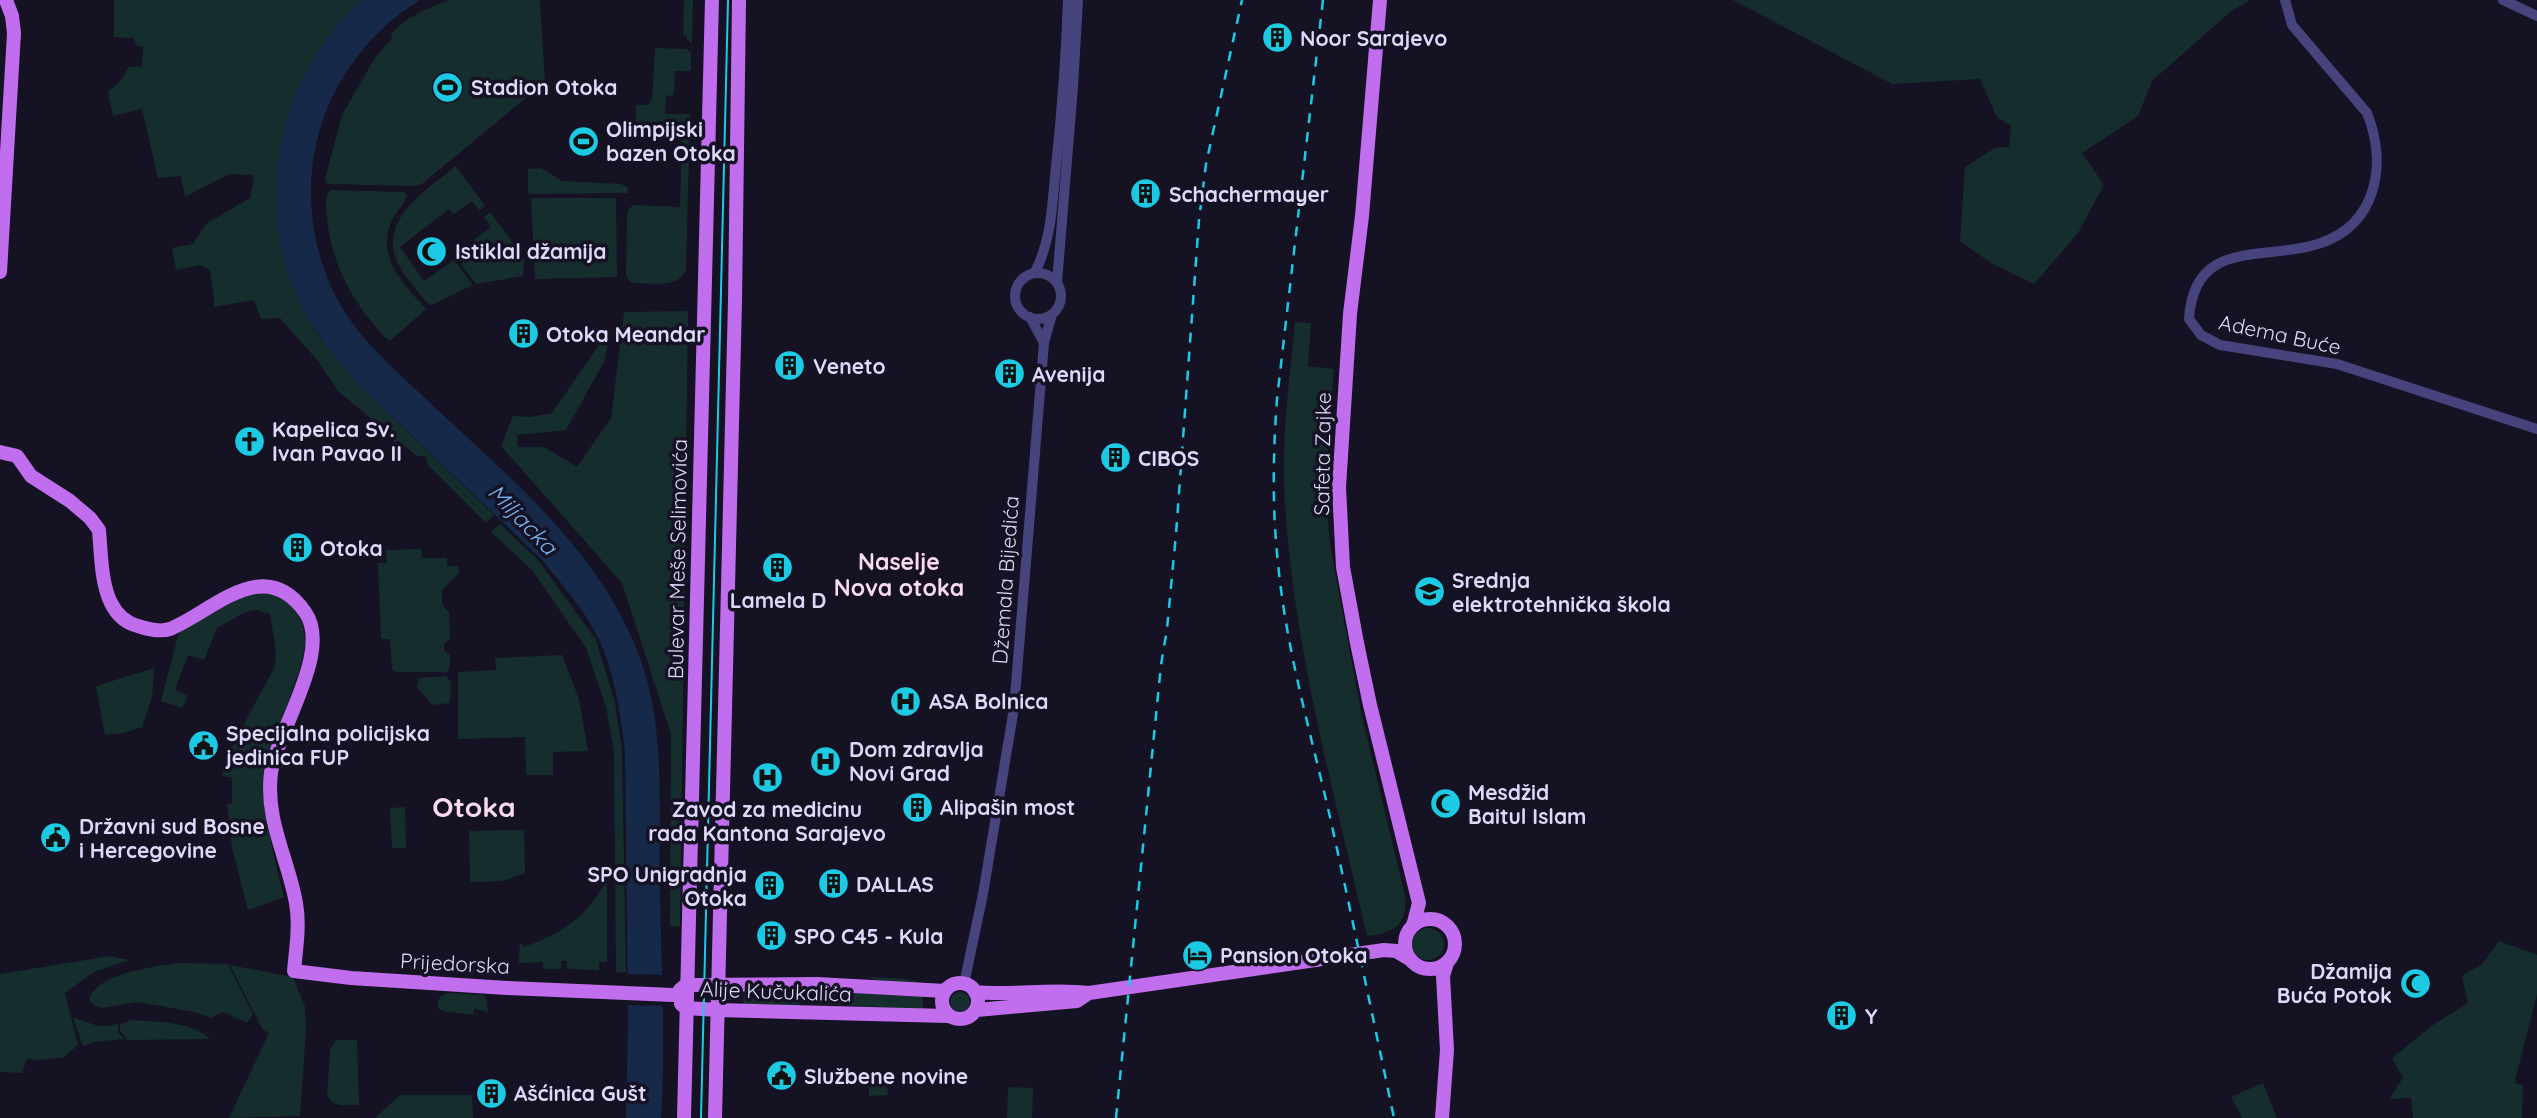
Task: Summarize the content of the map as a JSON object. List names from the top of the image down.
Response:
{
  "streets": {
    "main road": [
      "Safeta Zajke",
      "Bulevar Meše Selimovića",
      "Prijedorska",
      "Alije Kučukalića"
    ],
    "street": ["Adema Buće", "Džemala Bijedića"]
  },
  "crossings": [
    ["Bulevar Meše Selimovića", "Alije Kučukalića"],
    ["Džemala Bijedića", "Alije Kučukalića"],
    ["Prijedorska", "Alije Kučukalića"]
  ],
  "districts": ["Naselje Nova otoka", "Otoka"],
  "water": ["Miljacka"],
  "places": {
    "building": [
      "Noor Sarajevo",
      "Schachermayer",
      "Otoka Meandar",
      "Veneto",
      "Avenija",
      "CIBOS",
      "Otoka",
      "Lamela D",
      "Alipašin most",
      "DALLAS",
      "SPO Unigradnja Otoka",
      "SPO C45 - Kula",
      "Y",
      "Ašćinica Gušt"
    ],
    "sports": ["Stadion Otoka", "Olimpijski bazen Otoka"],
    "mosque": ["Istiklal džamija", "Mesdžid Baitul Islam", "Džamija Buća Potok"],
    "church": ["Kapelica Sv. Ivan Pavao II"],
    "school or university": ["Srednja elektrotehnička škola"],
    "hospital": ["ASA Bolnica", "Dom zdravlja Novi Grad", "Zavod za medicinu rada Kantona Sarajevo"],
    "public building": ["Specijalna policijska jedinica FUP", "Državni sud Bosne i Hercegovine", "Službene novine"],
    "hotel": ["Pansion Otoka"]
  }
}
